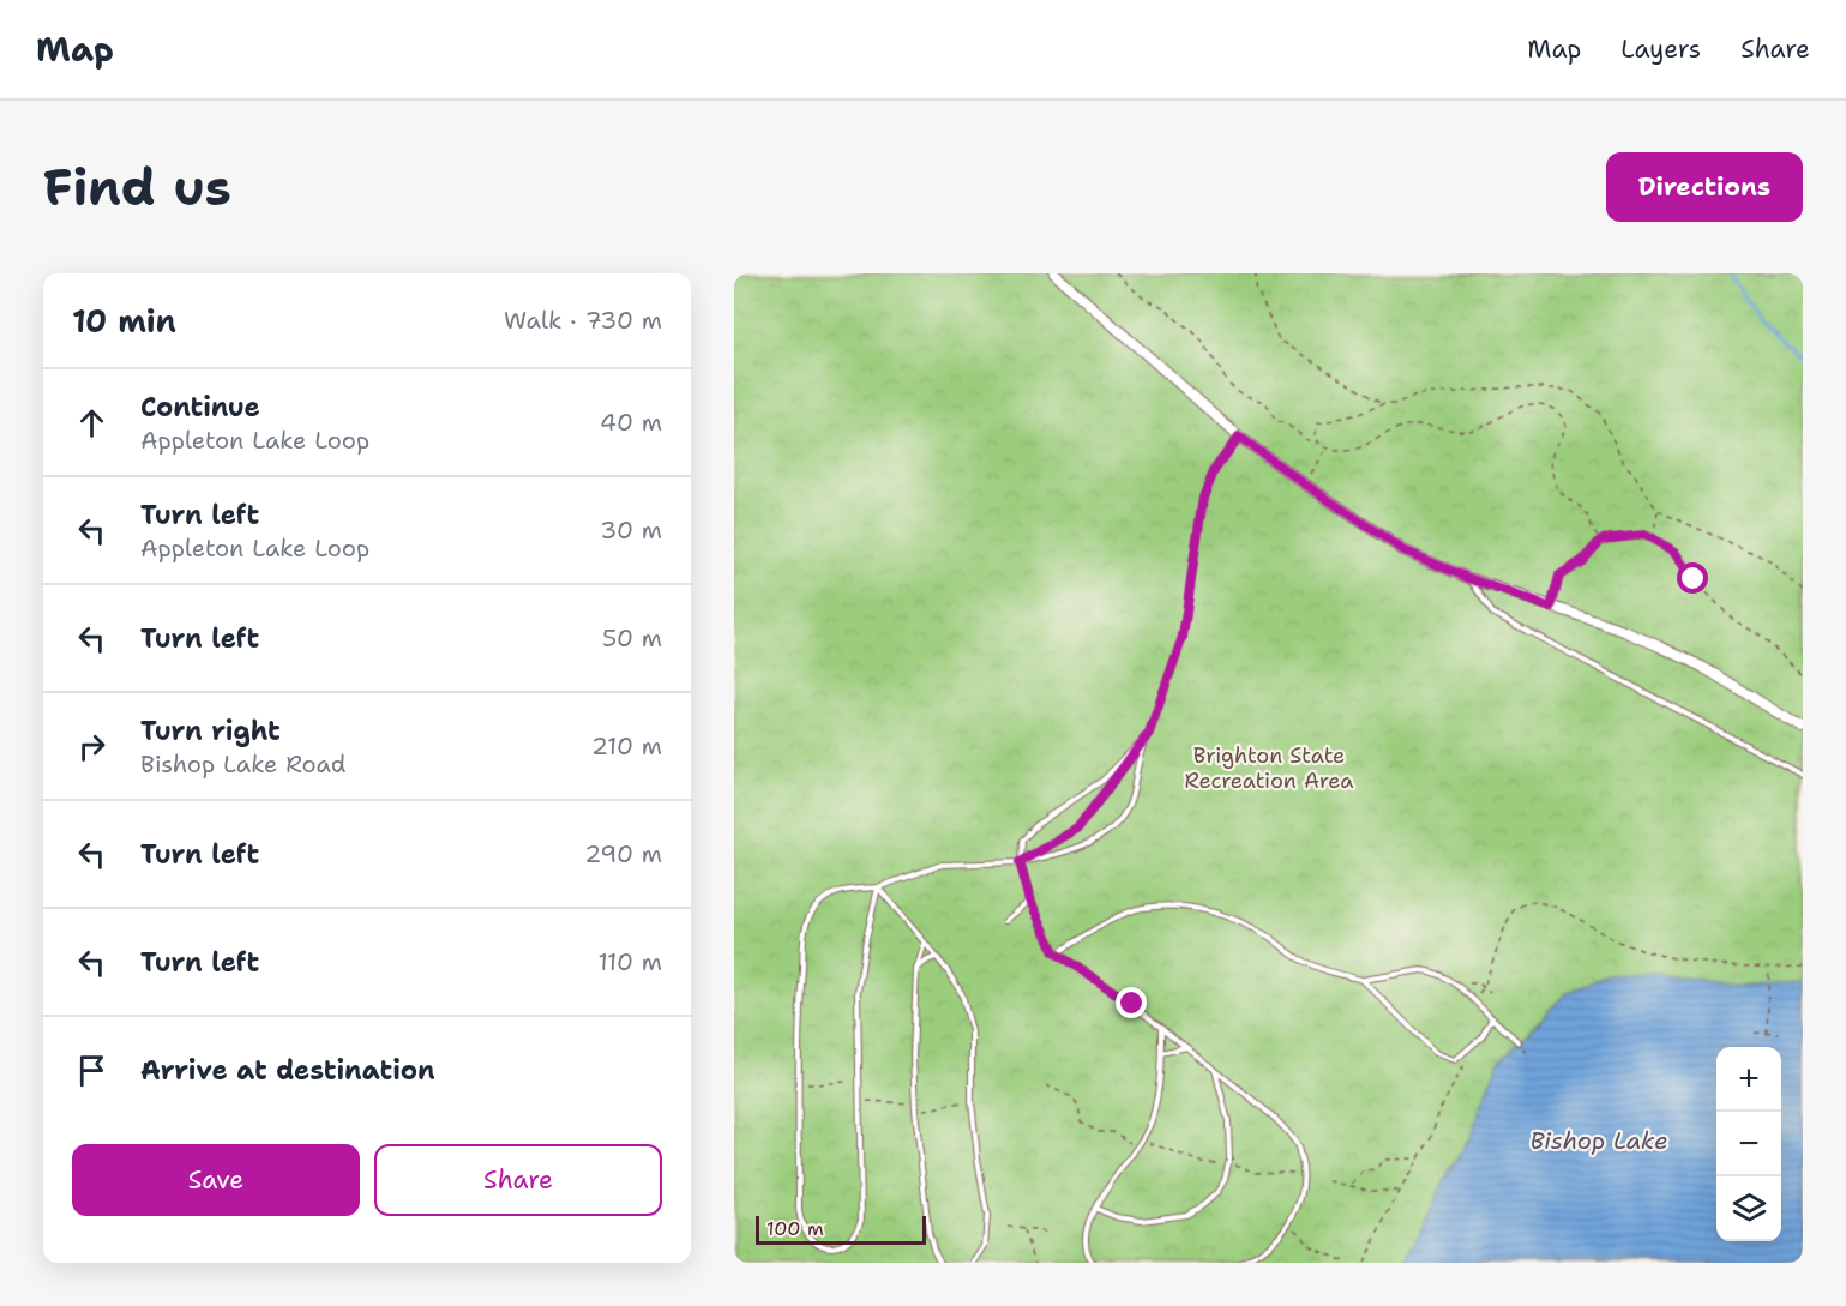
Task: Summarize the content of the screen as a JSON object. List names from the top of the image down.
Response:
{
  "water": ["Bishop Lake"],
  "parks": ["Brighton State Recreation Area"],
  "scale_bar": "100 m",
  "page": {
    "header": "Map",
    "nav": ["Map", "Layers", "Share"],
    "buttons": [
      "Directions",
      ["Save", "Share"]
    ],
    "title": "Find us",
    "heading": ["10 min", "Walk · 730 m"],
    "list": [
      ["Continue", "Appleton Lake Loop", "40 m"],
      ["Turn left", "Appleton Lake Loop", "30 m"],
      ["Turn left", "50 m"],
      ["Turn right", "Bishop Lake Road", "210 m"],
      ["Turn left", "290 m"],
      ["Turn left", "110 m"],
      "Arrive at destination"
    ],
    "map_buttons": ["+", "−"],
    "scale": "100 m"
  }
}
